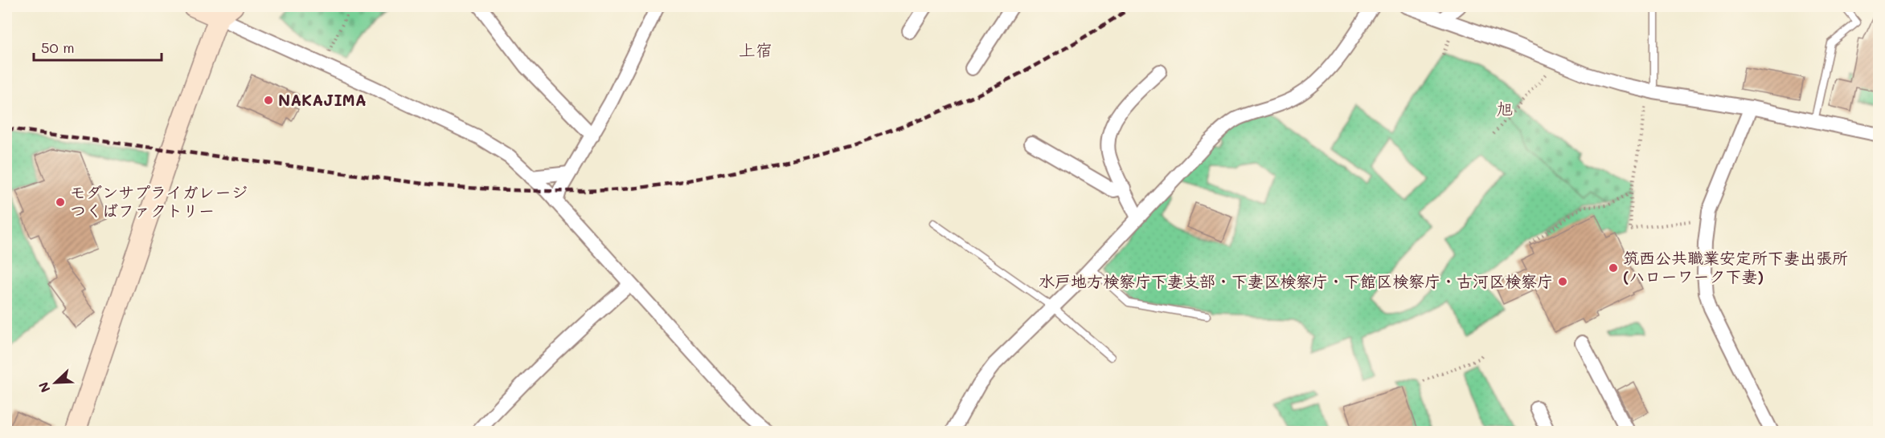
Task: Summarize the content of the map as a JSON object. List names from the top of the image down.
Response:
{
  "districts": ["上宿", "旭"],
  "places": [
    "NAKAJIMA",
    "モダンサプライガレージ つくばファクトリー",
    "筑西公共職業安定所下妻出張所 (ハローワーク下妻)",
    "水戸地方検察庁下妻支部・下妻区検察庁・下館区検察庁・古河区検察庁"
  ],
  "scale_bar": "50 m",
  "north": "bottom left"
}
